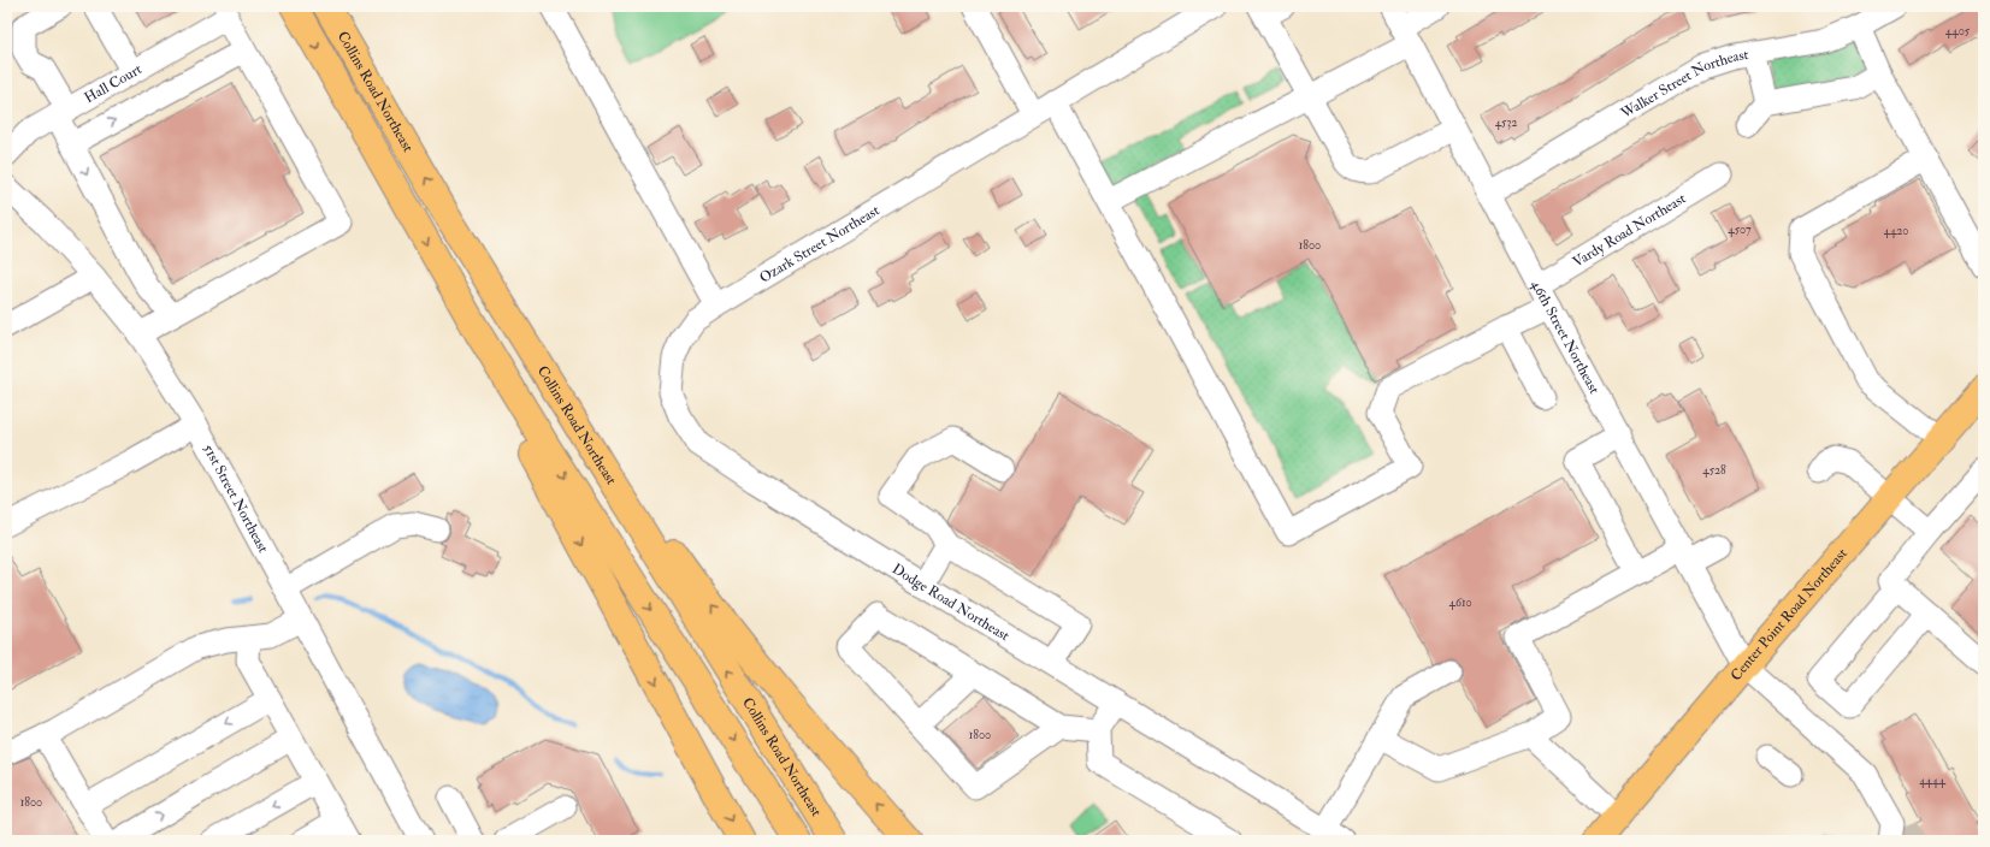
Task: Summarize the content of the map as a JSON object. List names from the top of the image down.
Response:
{
  "streets": {
    "main road": ["Collins Road Northeast", "Center Point Road Northeast"],
    "street": [
      "Hall Court",
      "Walker Street Northeast",
      "Vardy Road Northeast",
      "Ozark Street Northeast",
      "46th Street Northeast",
      "51st Street Northeast",
      "Dodge Road Northeast"
    ]
  },
  "crossings": [
    ["Walker Street Northeast", "46th Street Northeast"],
    ["Vardy Road Northeast", "46th Street Northeast"],
    ["Ozark Street Northeast", "Dodge Road Northeast"],
    ["46th Street Northeast", "Center Point Road Northeast"]
  ],
  "house_numbers": [
    "4405",
    "4532",
    "4507",
    "4420",
    "1800",
    "4528",
    "4610",
    "1800",
    "4444",
    "1800"
  ]
}
